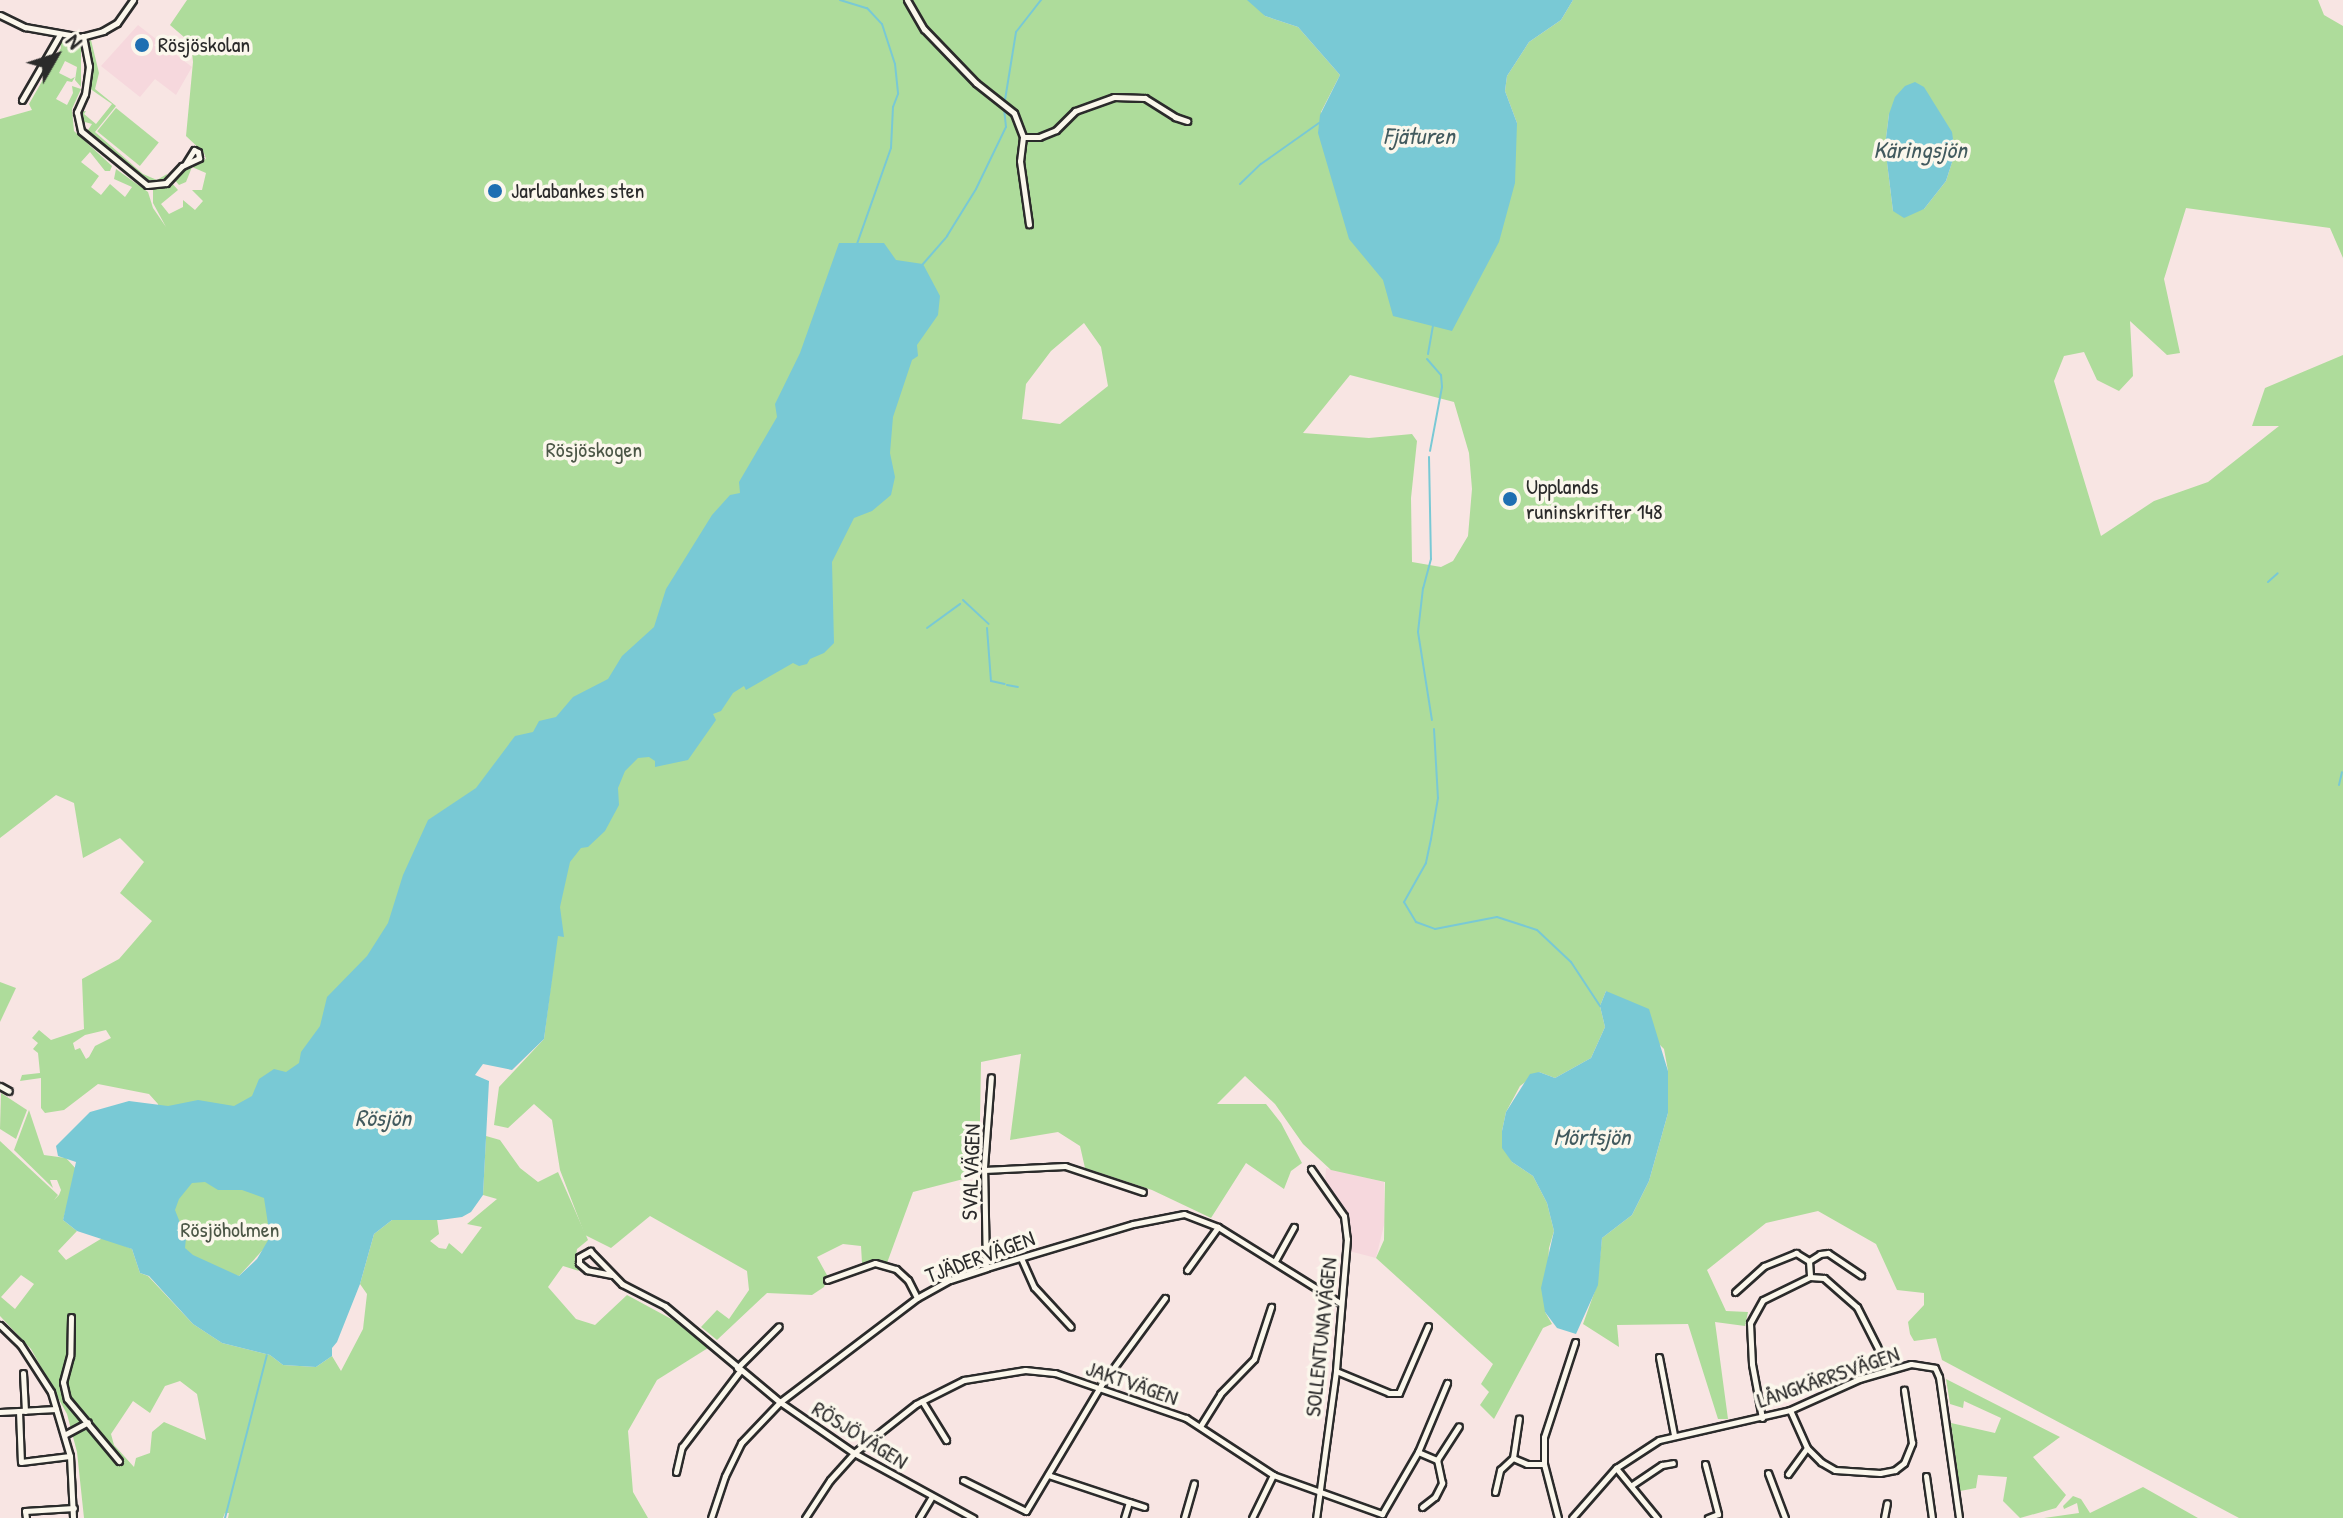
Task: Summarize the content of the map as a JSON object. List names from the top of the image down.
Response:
{
  "streets": {
    "street": [
      "SVALVÄGEN",
      "TJÄDERVÄGEN",
      "SOLLENTUNAVÄGEN",
      "LÅNGKÄRRSVÄGEN",
      "JAKTVÄGEN",
      "RÖSJÖVÄGEN"
    ]
  },
  "crossings": [
    ["SVALVÄGEN", "TJÄDERVÄGEN"],
    ["TJÄDERVÄGEN", "SOLLENTUNAVÄGEN"],
    ["TJÄDERVÄGEN", "RÖSJÖVÄGEN"],
    ["SOLLENTUNAVÄGEN", "JAKTVÄGEN"],
    ["JAKTVÄGEN", "RÖSJÖVÄGEN"]
  ],
  "water": [
    "Fjäturen",
    "Käringsjön",
    "Rösjön",
    "Mörtsjön"
  ],
  "parks": ["Rösjöskogen", "Rösjöholmen"],
  "places": ["Rösjöskolan", "Jarlabankes sten", "Upplands runinskrifter 148"],
  "north": "top right"
}
